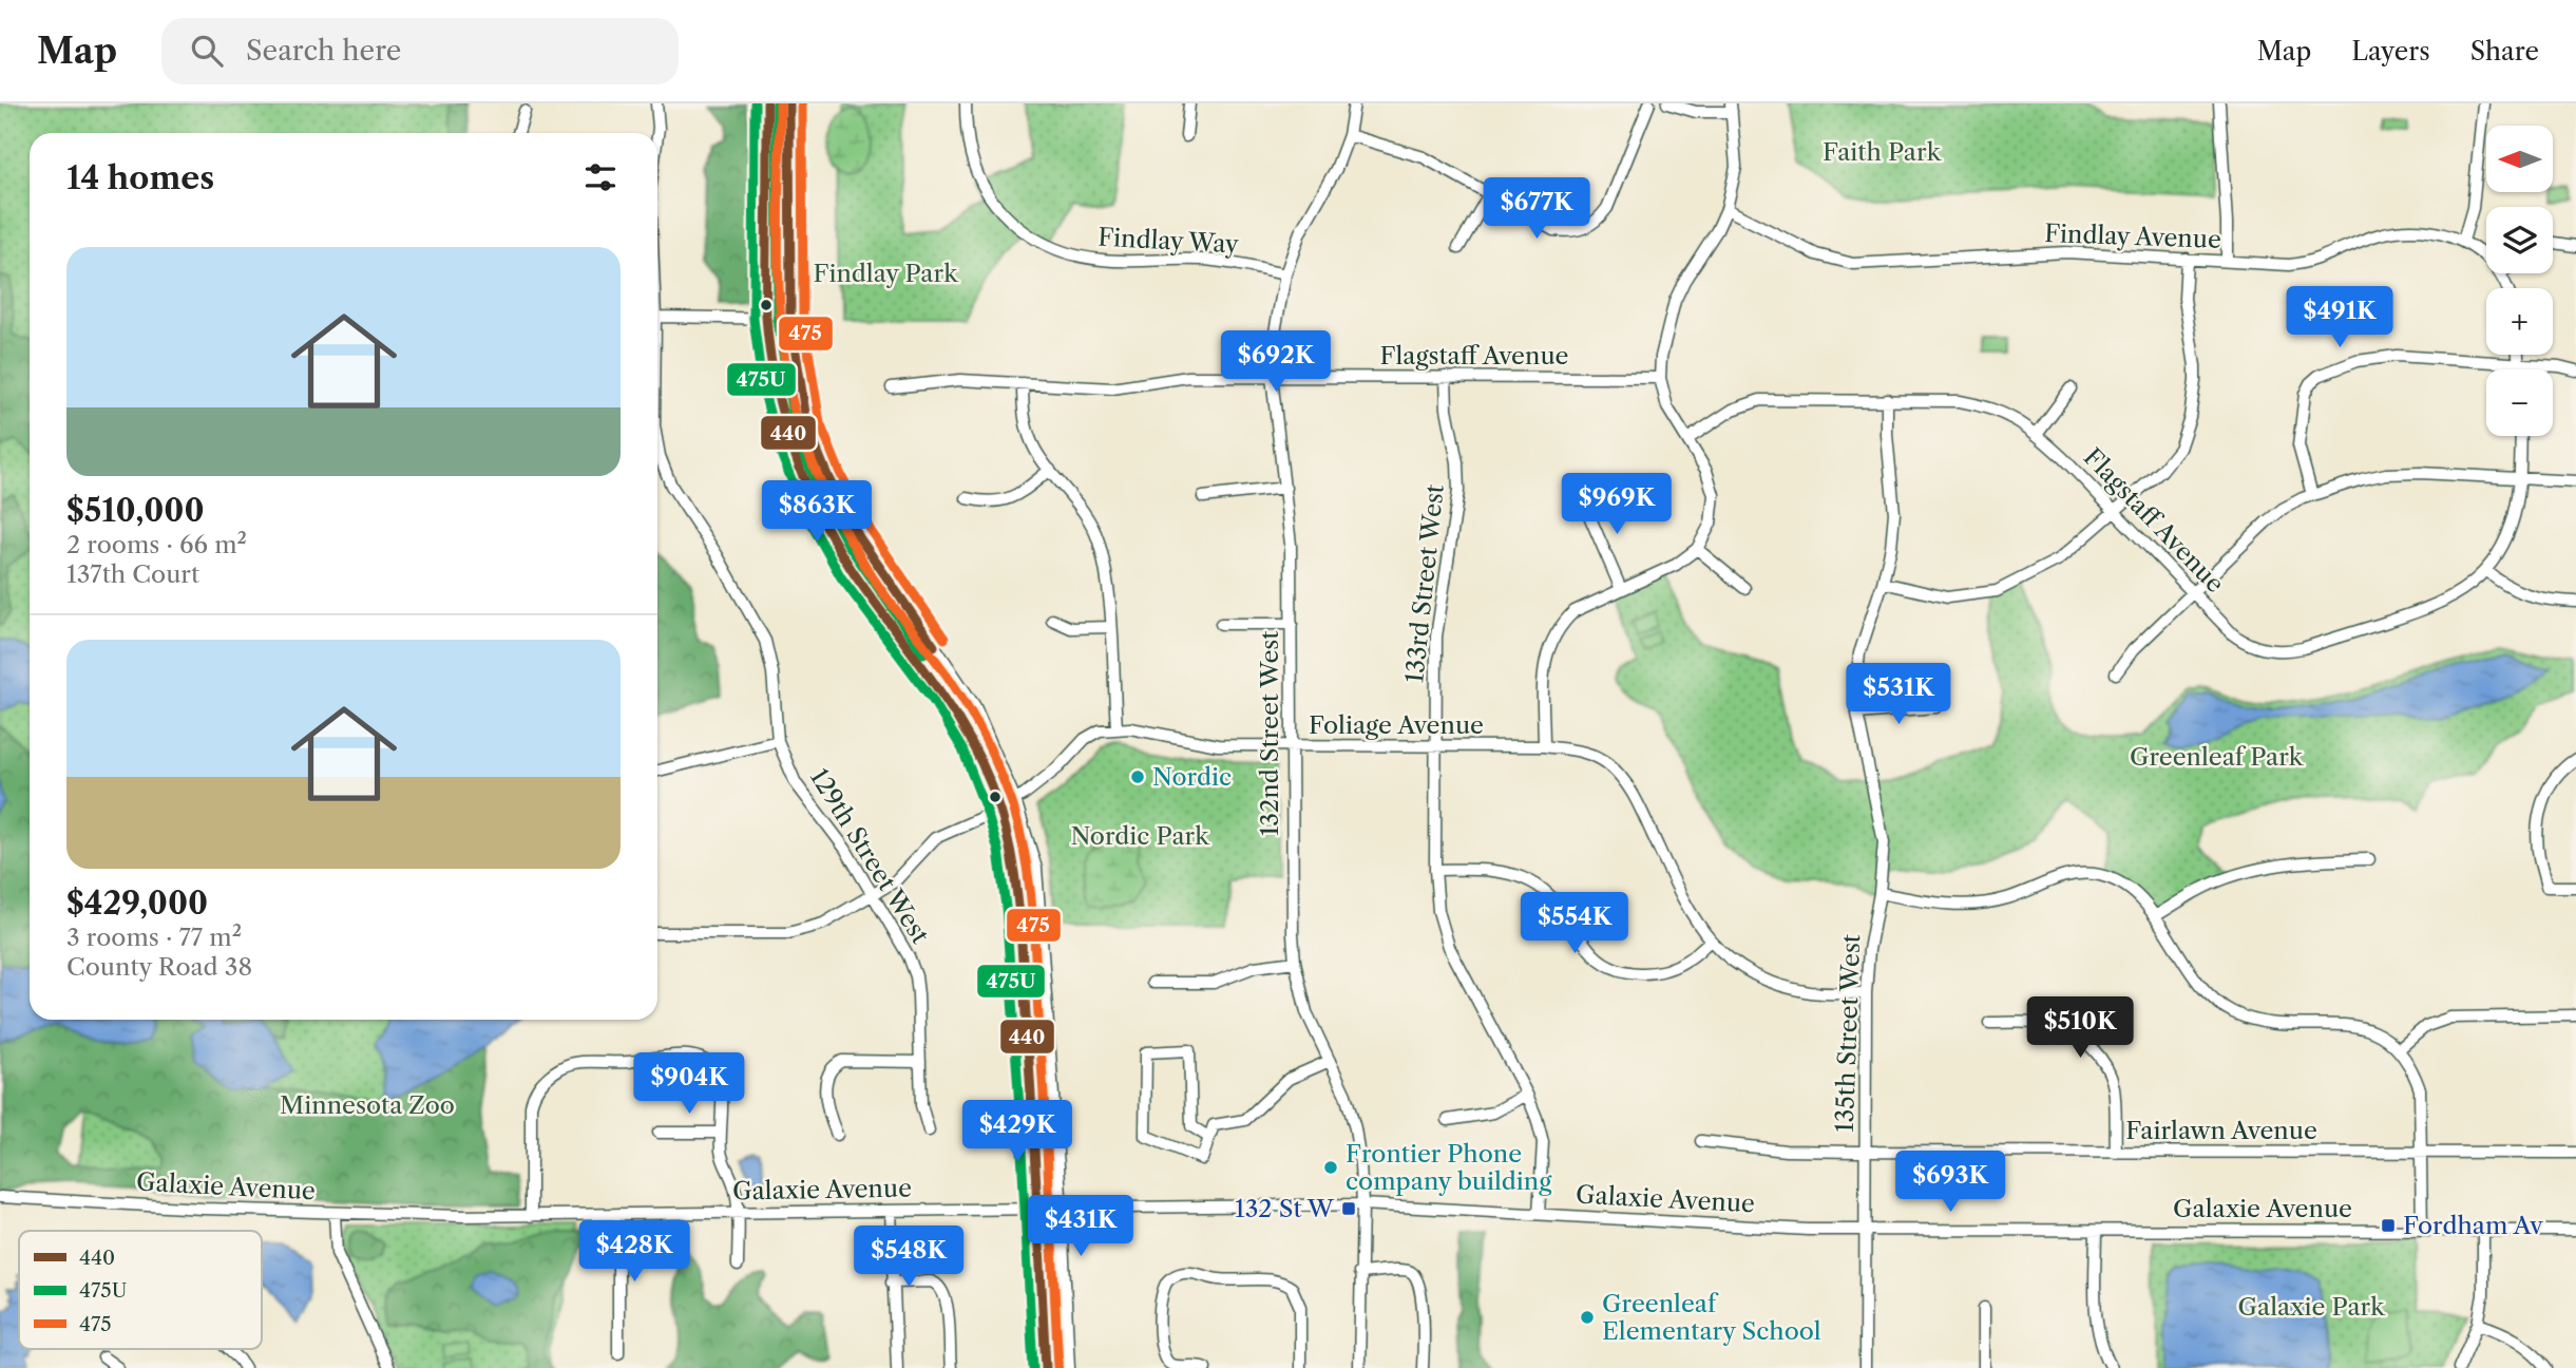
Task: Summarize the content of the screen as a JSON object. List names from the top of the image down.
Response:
{
  "streets": {
    "street": [
      "Findlay Avenue",
      "Findlay Way",
      "Flagstaff Avenue",
      "133rd Street West",
      "Foliage Avenue",
      "132nd Street West",
      "129th Street West",
      "135th Street West",
      "Fairlawn Avenue",
      "Galaxie Avenue"
    ]
  },
  "crossings": [
    ["Findlay Way", "132nd Street West"],
    ["Flagstaff Avenue", "133rd Street West"],
    ["Flagstaff Avenue", "132nd Street West"],
    ["Flagstaff Avenue", "135th Street West"],
    ["133rd Street West", "Foliage Avenue"],
    ["133rd Street West", "Galaxie Avenue"],
    ["Foliage Avenue", "132nd Street West"],
    ["Foliage Avenue", "135th Street West"],
    ["132nd Street West", "Galaxie Avenue"],
    ["135th Street West", "Fairlawn Avenue"],
    ["135th Street West", "Galaxie Avenue"]
  ],
  "parks": [
    "Faith Park",
    "Findlay Park",
    "Greenleaf Park",
    "Nordic Park",
    "Minnesota Zoo",
    "Galaxie Park"
  ],
  "places": {
    "other": ["Nordic", "Frontier Phone company building", "Greenleaf Elementary School"],
    "transit": ["132 St W", "Fordham Av"]
  },
  "lines": ["transit line 440", "transit line 475U", "transit line 475"],
  "legend": ["440", "475U", "475"],
  "north": "left",
  "page": {
    "header": "Map",
    "search": "Search here",
    "nav": ["Map", "Layers", "Share"],
    "map_buttons": ["+", "−"],
    "heading": "14 homes",
    "price": [
      "$677K",
      "$491K",
      "$692K",
      "$969K",
      "$863K",
      "$531K",
      "$554K",
      "$510K",
      "$904K",
      "$429K",
      "$693K",
      "$431K",
      "$428K",
      "$548K"
    ],
    "list": [
      {
        "name": "$510,000",
        "note": "2 rooms · 66 m² · 137th Court"
      },
      {
        "name": "$429,000",
        "note": "3 rooms · 77 m² · County Road 38"
      }
    ]
  }
}
